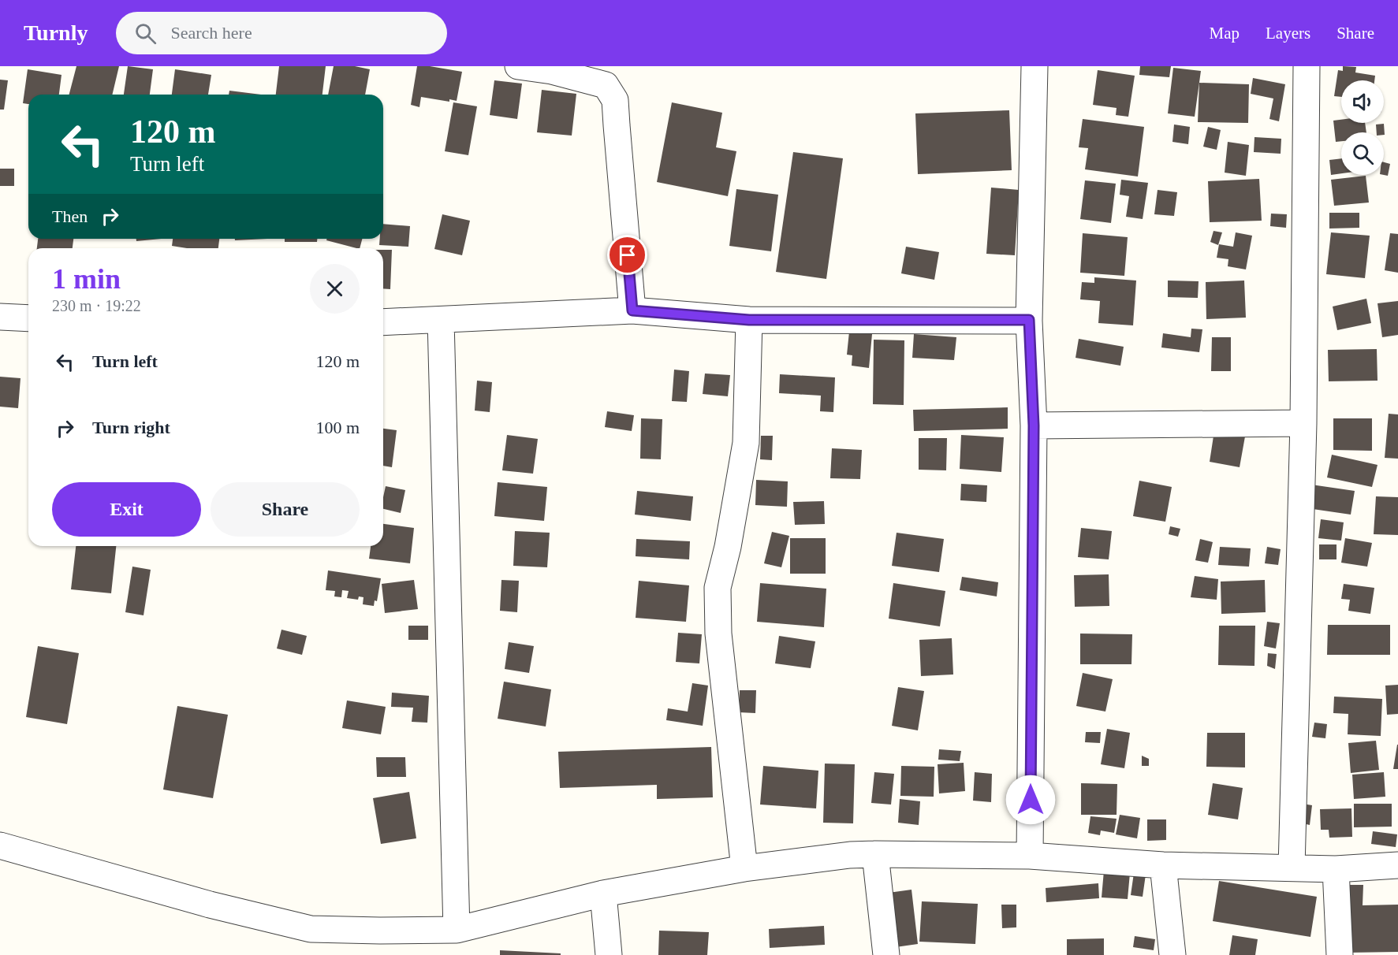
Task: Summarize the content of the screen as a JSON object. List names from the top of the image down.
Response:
{
  "page": {
    "header": "Turnly",
    "search": "Search here",
    "nav": ["Map", "Layers", "Share"],
    "turn": ["120 m", "Turn left"],
    "then": "Then",
    "heading": ["1 min", "230 m · 19:22"],
    "list": [
      {
        "name": "Turn left",
        "value": "120 m"
      },
      {
        "name": "Turn right",
        "value": "100 m"
      }
    ],
    "buttons": ["Exit", "Share"]
  }
}
